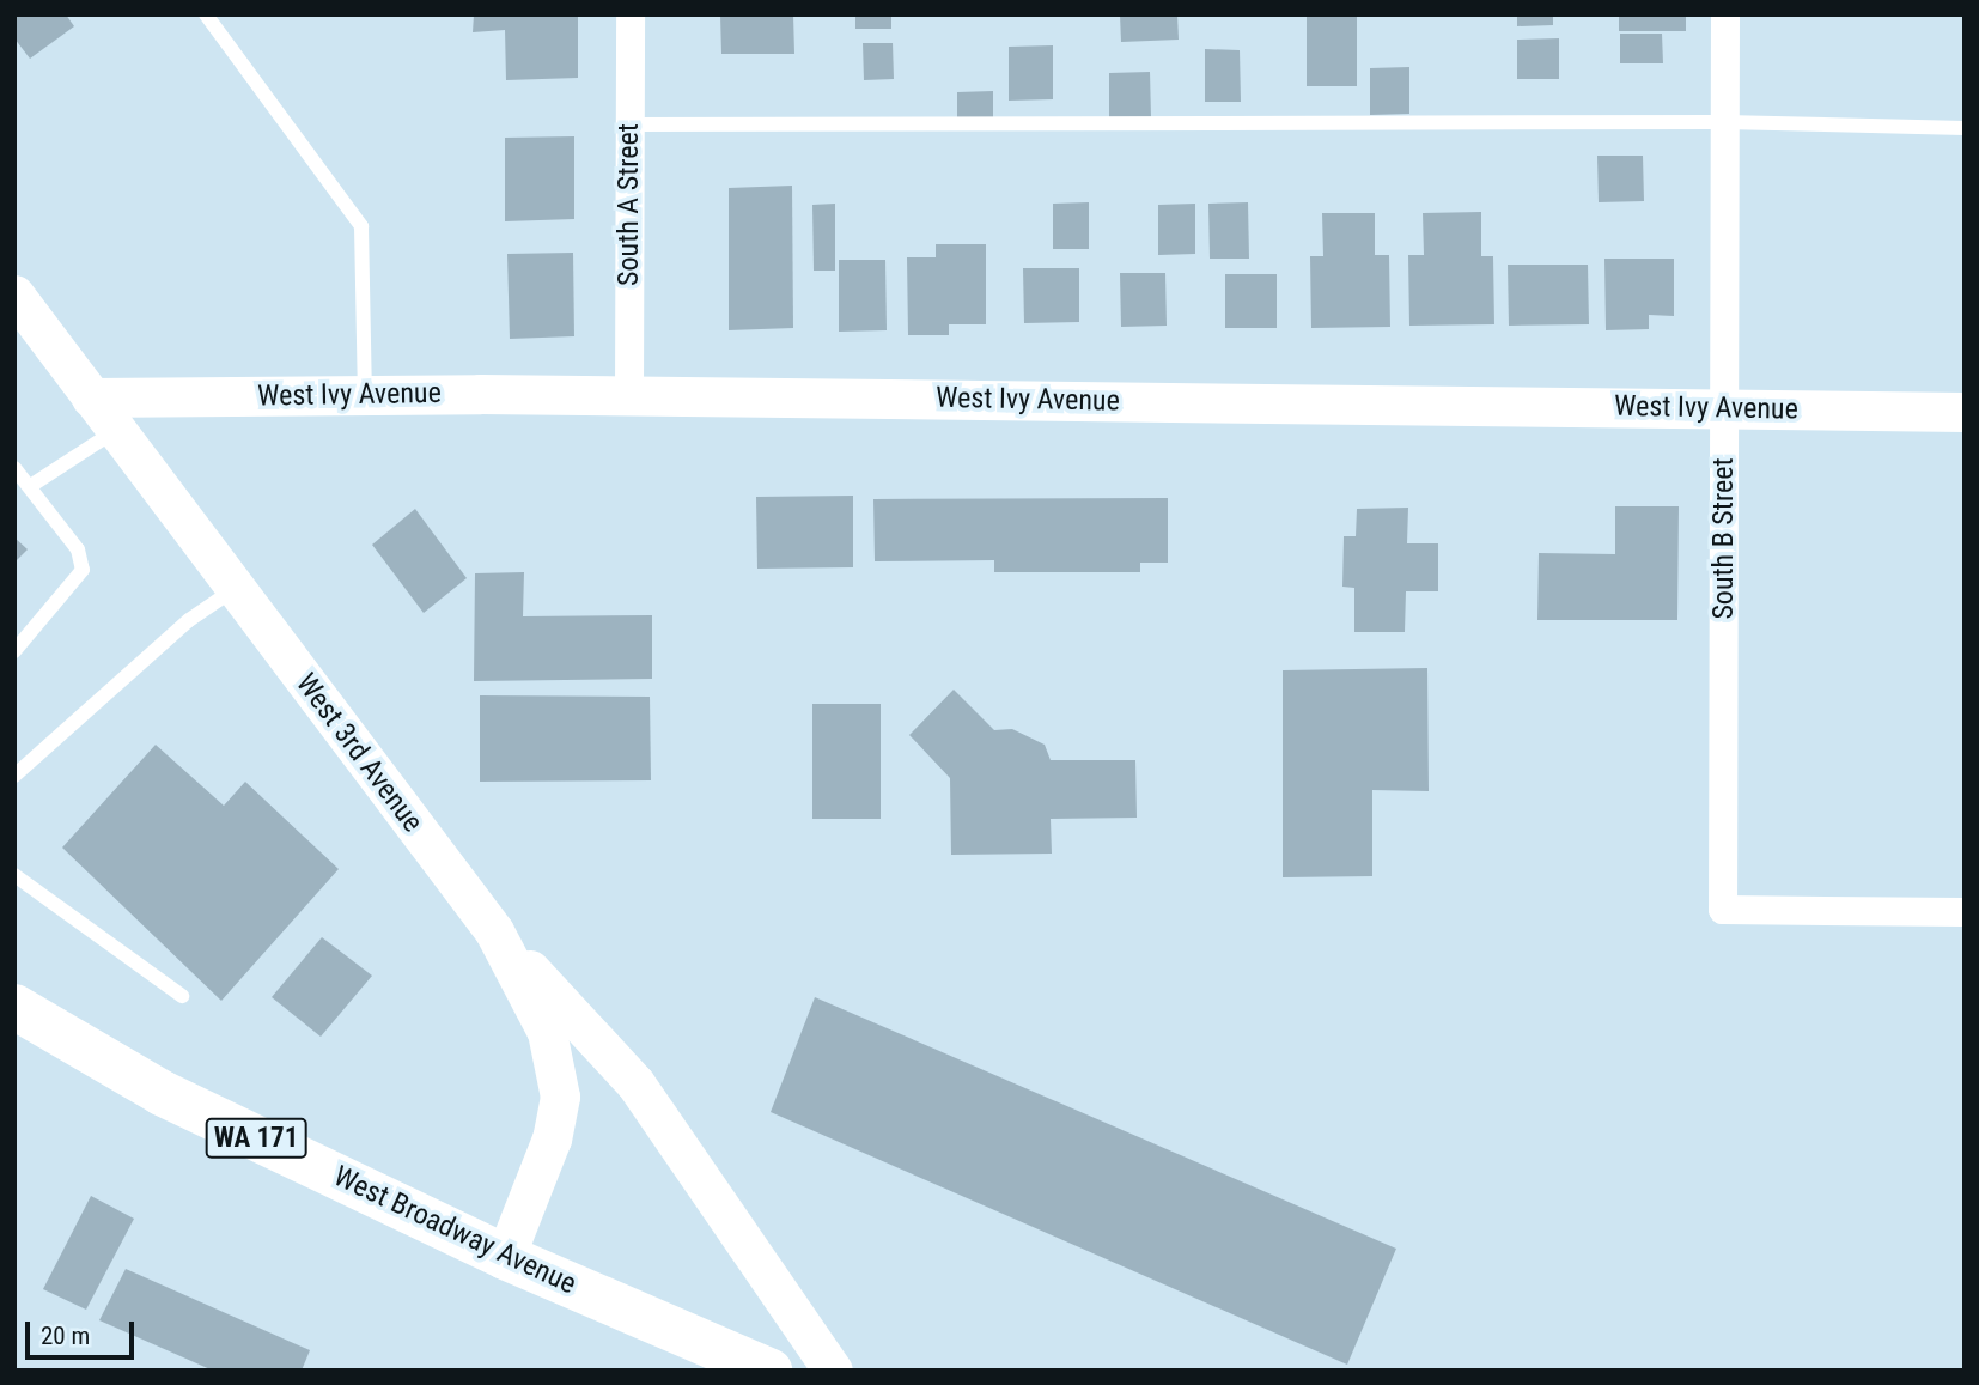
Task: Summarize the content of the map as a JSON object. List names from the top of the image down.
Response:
{
  "streets": {
    "main road": ["WA 171", "West Broadway Avenue"],
    "street": [
      "South A Street",
      "West Ivy Avenue",
      "South B Street",
      "West 3rd Avenue"
    ]
  },
  "crossings": [
    ["South A Street", "West Ivy Avenue"],
    ["West Ivy Avenue", "South B Street"],
    ["West Ivy Avenue", "West 3rd Avenue"],
    ["West 3rd Avenue", "West Broadway Avenue"]
  ],
  "scale_bar": "20 m"
}
